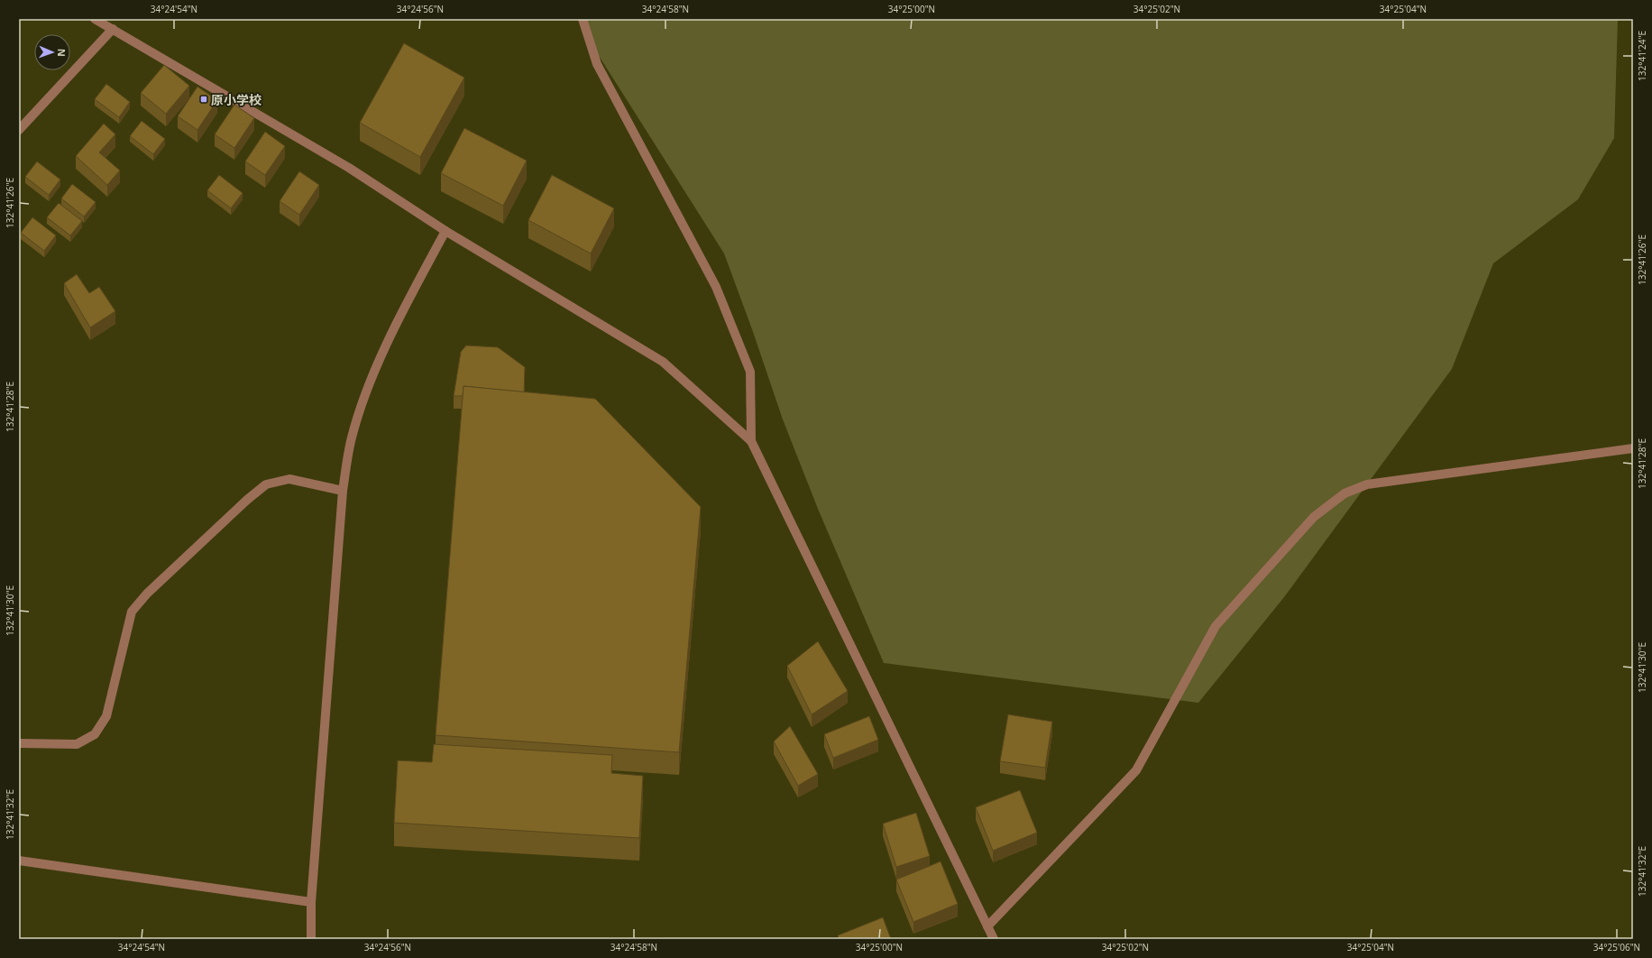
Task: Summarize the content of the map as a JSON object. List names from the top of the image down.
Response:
{
  "places": {
    "transit": ["原小学校"]
  },
  "north": "right",
  "coordinates": [
    "34°24'54\"N",
    "34°24'56\"N",
    "34°24'58\"N",
    "34°25'00\"N",
    "34°25'02\"N",
    "34°25'04\"N",
    "132°41'24\"E",
    "132°41'26\"E",
    "132°41'28\"E",
    "132°41'30\"E",
    "132°41'32\"E",
    "34°25'06\"N"
  ]
}
